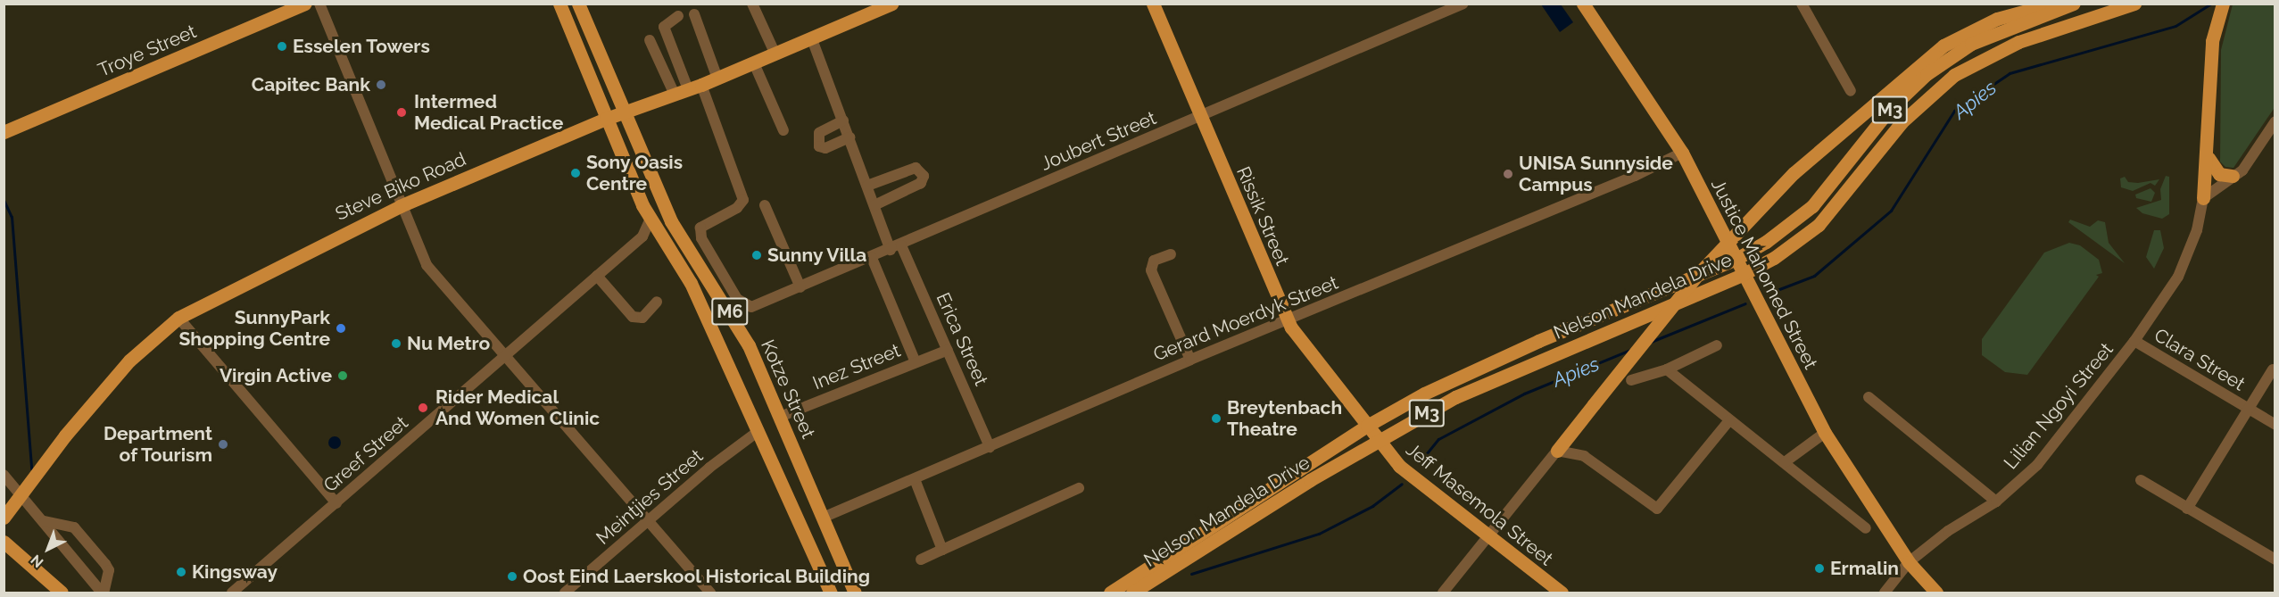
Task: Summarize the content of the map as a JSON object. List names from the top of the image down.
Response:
{
  "streets": {
    "main road": [
      "Troye Street",
      "M3",
      "Steve Biko Road",
      "Rissik Street",
      "Justice Mahomed Street",
      "Nelson Mandela Drive",
      "M6",
      "Kotze Street",
      "Jeff Masemola Street"
    ],
    "street": [
      "Joubert Street",
      "Gerard Moerdyk Street",
      "Erica Street",
      "Clara Street",
      "Inez Street",
      "Lilian Ngoyi Street",
      "Greef Street",
      "Meintjies Street"
    ]
  },
  "crossings": [
    ["Joubert Street", "Steve Biko Road"],
    ["Joubert Street", "Rissik Street"],
    ["Joubert Street", "Erica Street"],
    ["Steve Biko Road", "M6"],
    ["Steve Biko Road", "Kotze Street"],
    ["Rissik Street", "Nelson Mandela Drive"],
    ["Rissik Street", "Gerard Moerdyk Street"],
    ["Rissik Street", "Jeff Masemola Street"],
    ["Justice Mahomed Street", "Nelson Mandela Drive"],
    ["Justice Mahomed Street", "Gerard Moerdyk Street"],
    ["Justice Mahomed Street", "Lilian Ngoyi Street"],
    ["Nelson Mandela Drive", "Jeff Masemola Street"],
    ["M6", "Greef Street"],
    ["M6", "Meintjies Street"],
    ["Gerard Moerdyk Street", "Erica Street"],
    ["Gerard Moerdyk Street", "Kotze Street"],
    ["Erica Street", "Inez Street"],
    ["Clara Street", "Lilian Ngoyi Street"],
    ["Inez Street", "Kotze Street"]
  ],
  "water": ["Apies"],
  "places": [
    "Esselen Towers",
    "Capitec Bank",
    "Intermed Medical Practice",
    "Sony Oasis Centre",
    "UNISA Sunnyside Campus",
    "Sunny Villa",
    "SunnyPark Shopping Centre",
    "Nu Metro",
    "Virgin Active",
    "Rider Medical And Women Clinic",
    "Breytenbach Theatre",
    "Department of Tourism",
    "Ermalin",
    "Kingsway",
    "Oost Eind Laerskool Historical Building"
  ],
  "north": "bottom left"
}
